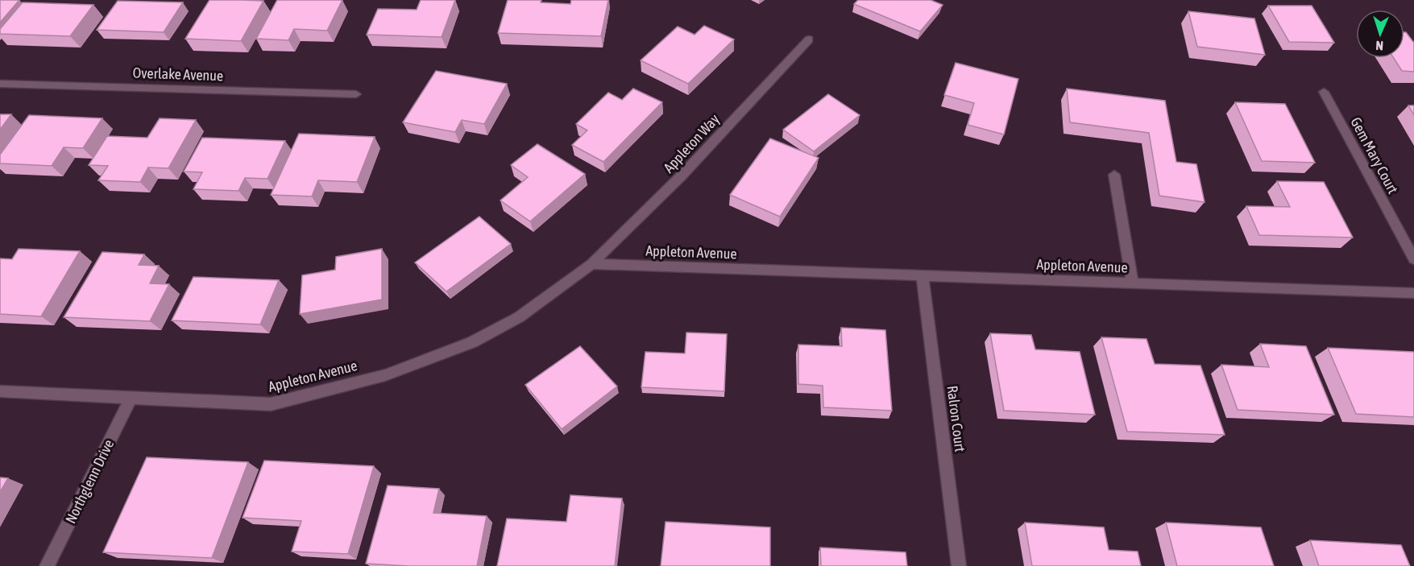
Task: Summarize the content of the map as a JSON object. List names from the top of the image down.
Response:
{
  "streets": {
    "street": [
      "Overlake Avenue",
      "Appleton Way",
      "Gem Mary Court",
      "Appleton Avenue",
      "Ralron Court",
      "Northglenn Drive"
    ]
  },
  "crossings": [
    ["Appleton Way", "Appleton Avenue"],
    ["Appleton Avenue", "Ralron Court"],
    ["Appleton Avenue", "Northglenn Drive"]
  ],
  "north": "bottom"
}
